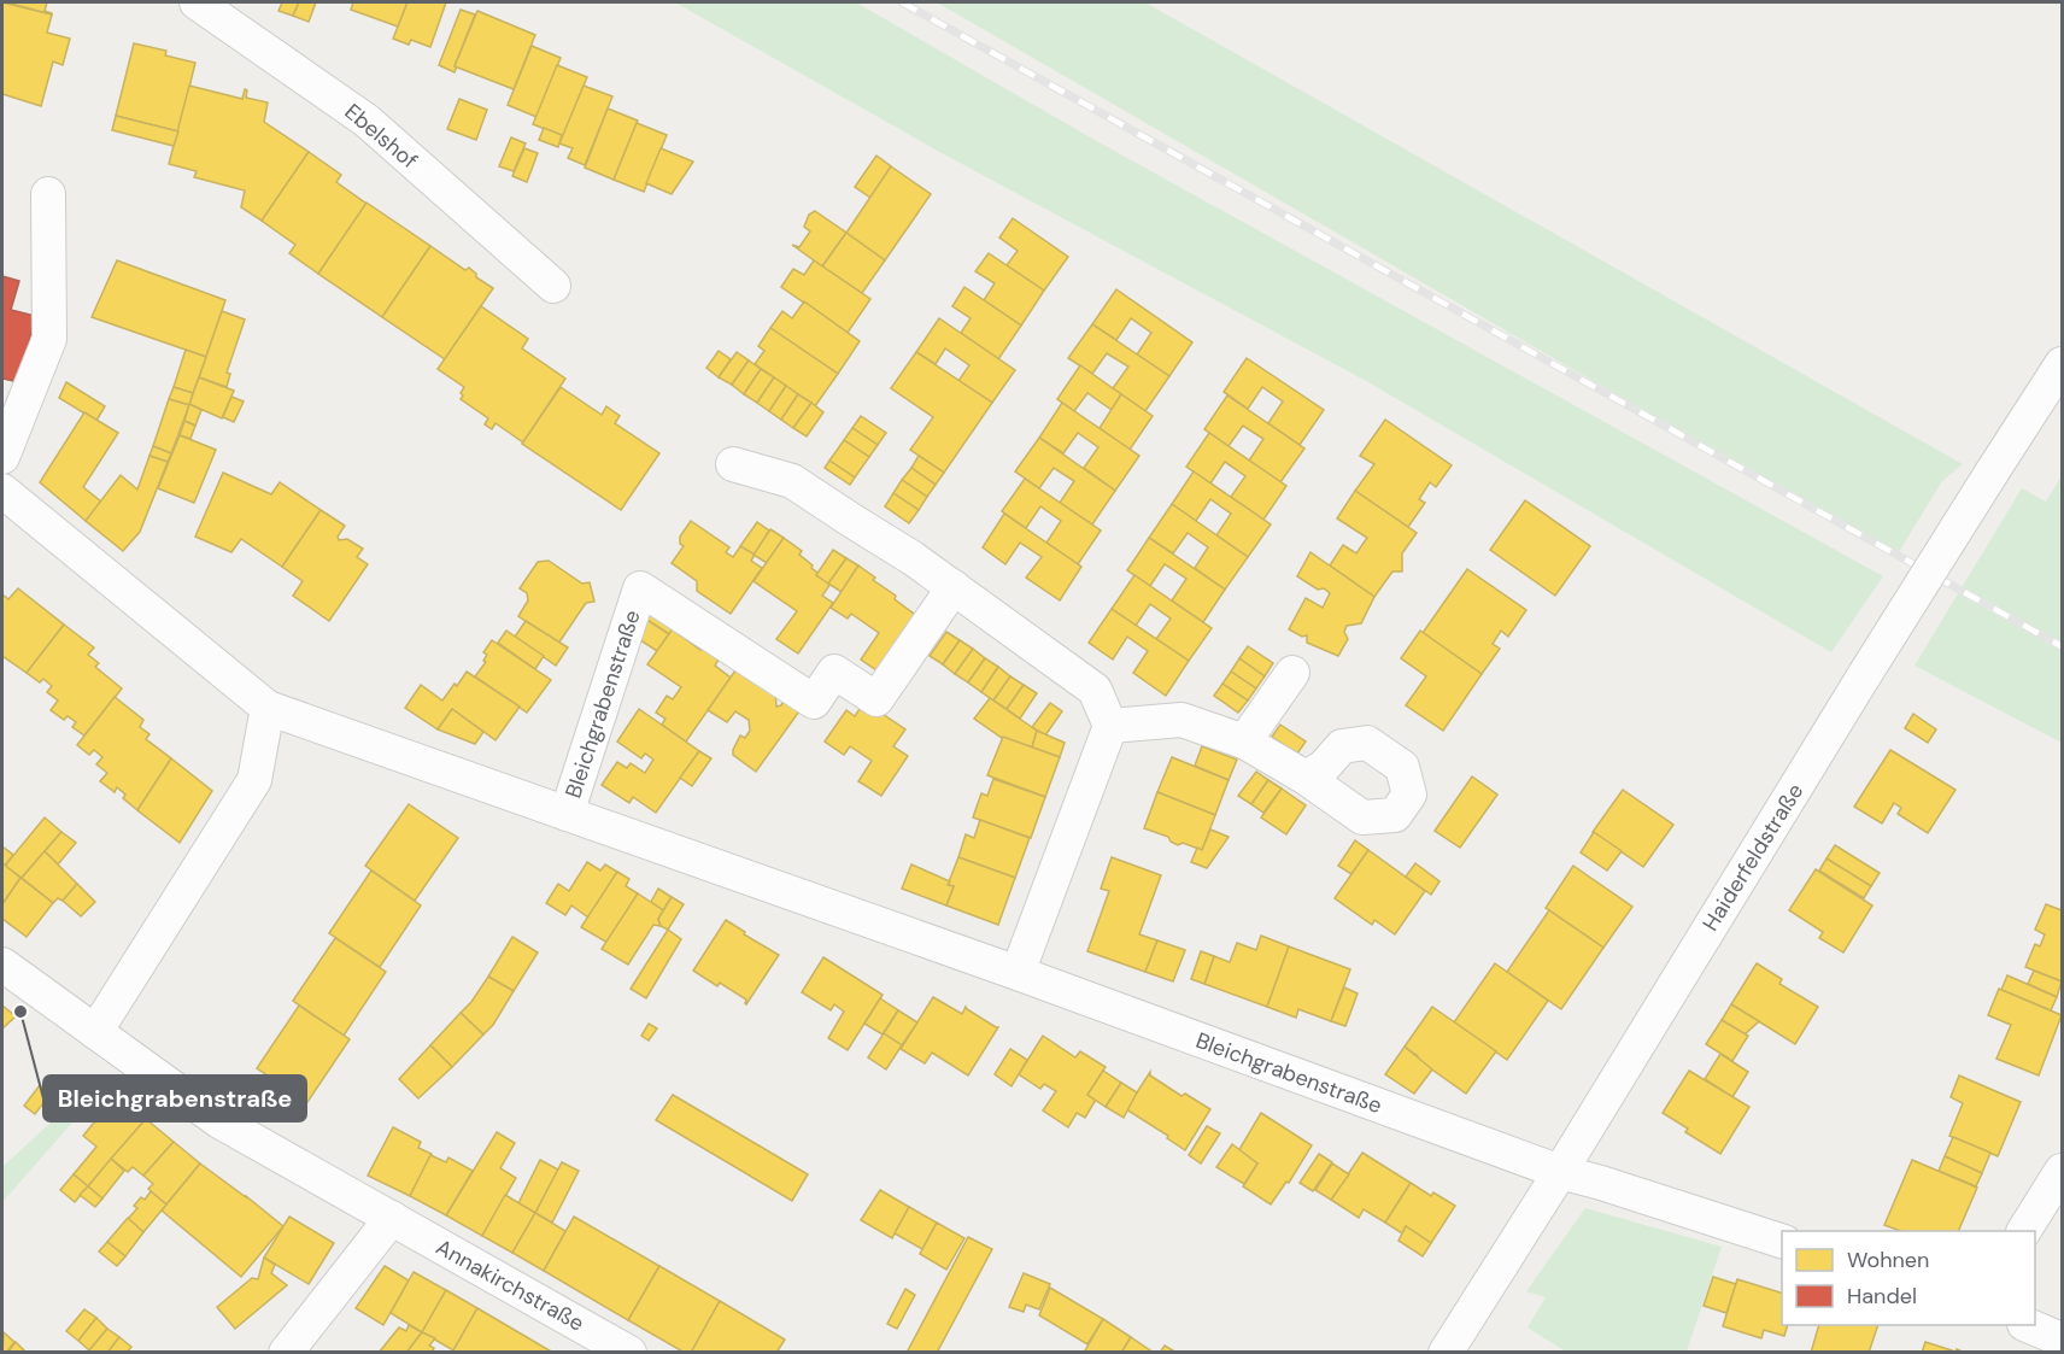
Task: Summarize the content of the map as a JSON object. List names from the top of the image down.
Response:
{
  "streets": {
    "street": [
      "Ebelshof",
      "Bleichgrabenstraße",
      "Haiderfeldstraße",
      "Annakirchstraße"
    ]
  },
  "crossings": [
    ["Bleichgrabenstraße", "Haiderfeldstraße"]
  ],
  "places": ["Bleichgrabenstraße"],
  "legend": ["Wohnen", "Handel"]
}
